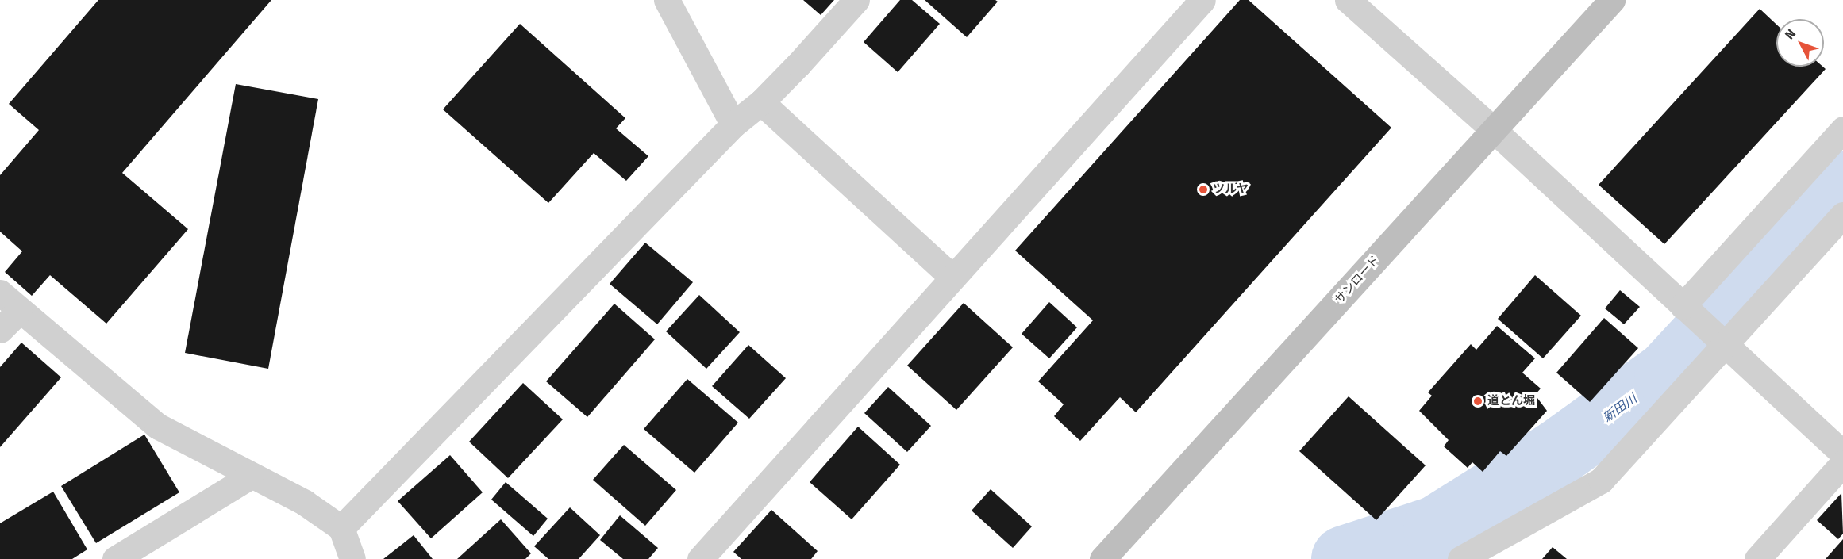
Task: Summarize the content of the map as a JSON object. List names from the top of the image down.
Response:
{
  "streets": {
    "street": ["サンロード"]
  },
  "water": ["新田川"],
  "places": ["ツルヤ", "道とん堀"],
  "north": "top left"
}
